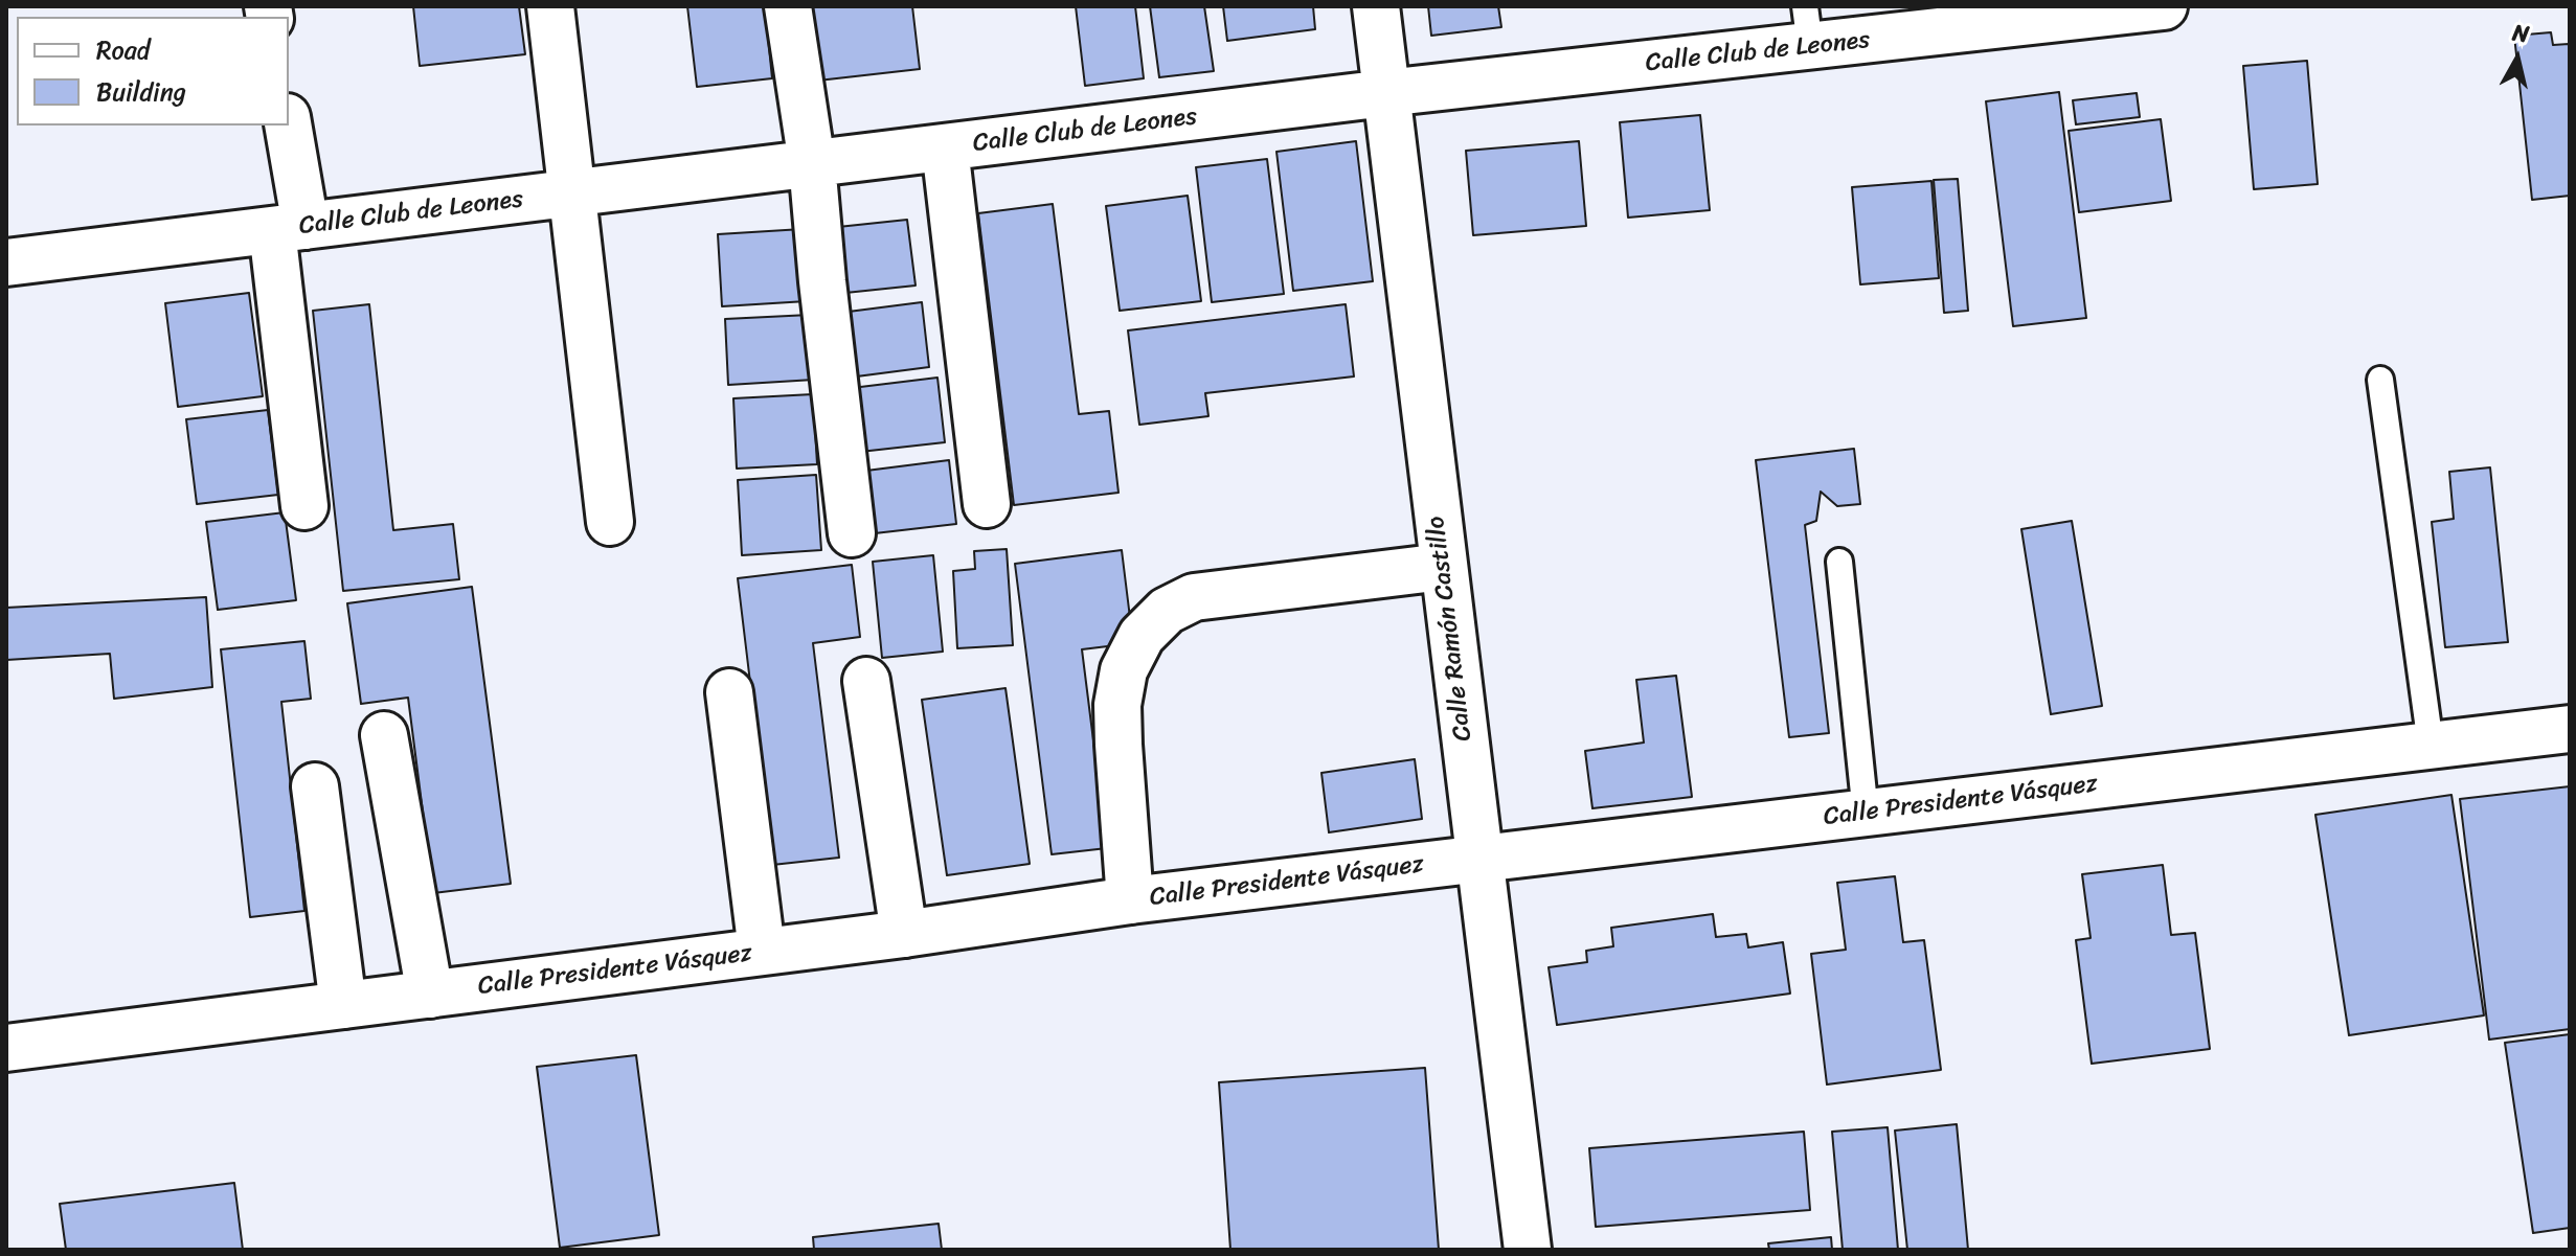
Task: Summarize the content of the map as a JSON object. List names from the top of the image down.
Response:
{
  "streets": {
    "street": ["Calle Club de Leones", "Calle Ramón Castillo", "Calle Presidente Vásquez"]
  },
  "crossings": [
    ["Calle Club de Leones", "Calle Ramón Castillo"],
    ["Calle Ramón Castillo", "Calle Presidente Vásquez"]
  ],
  "legend": ["Road", "Building"],
  "north": "top"
}
